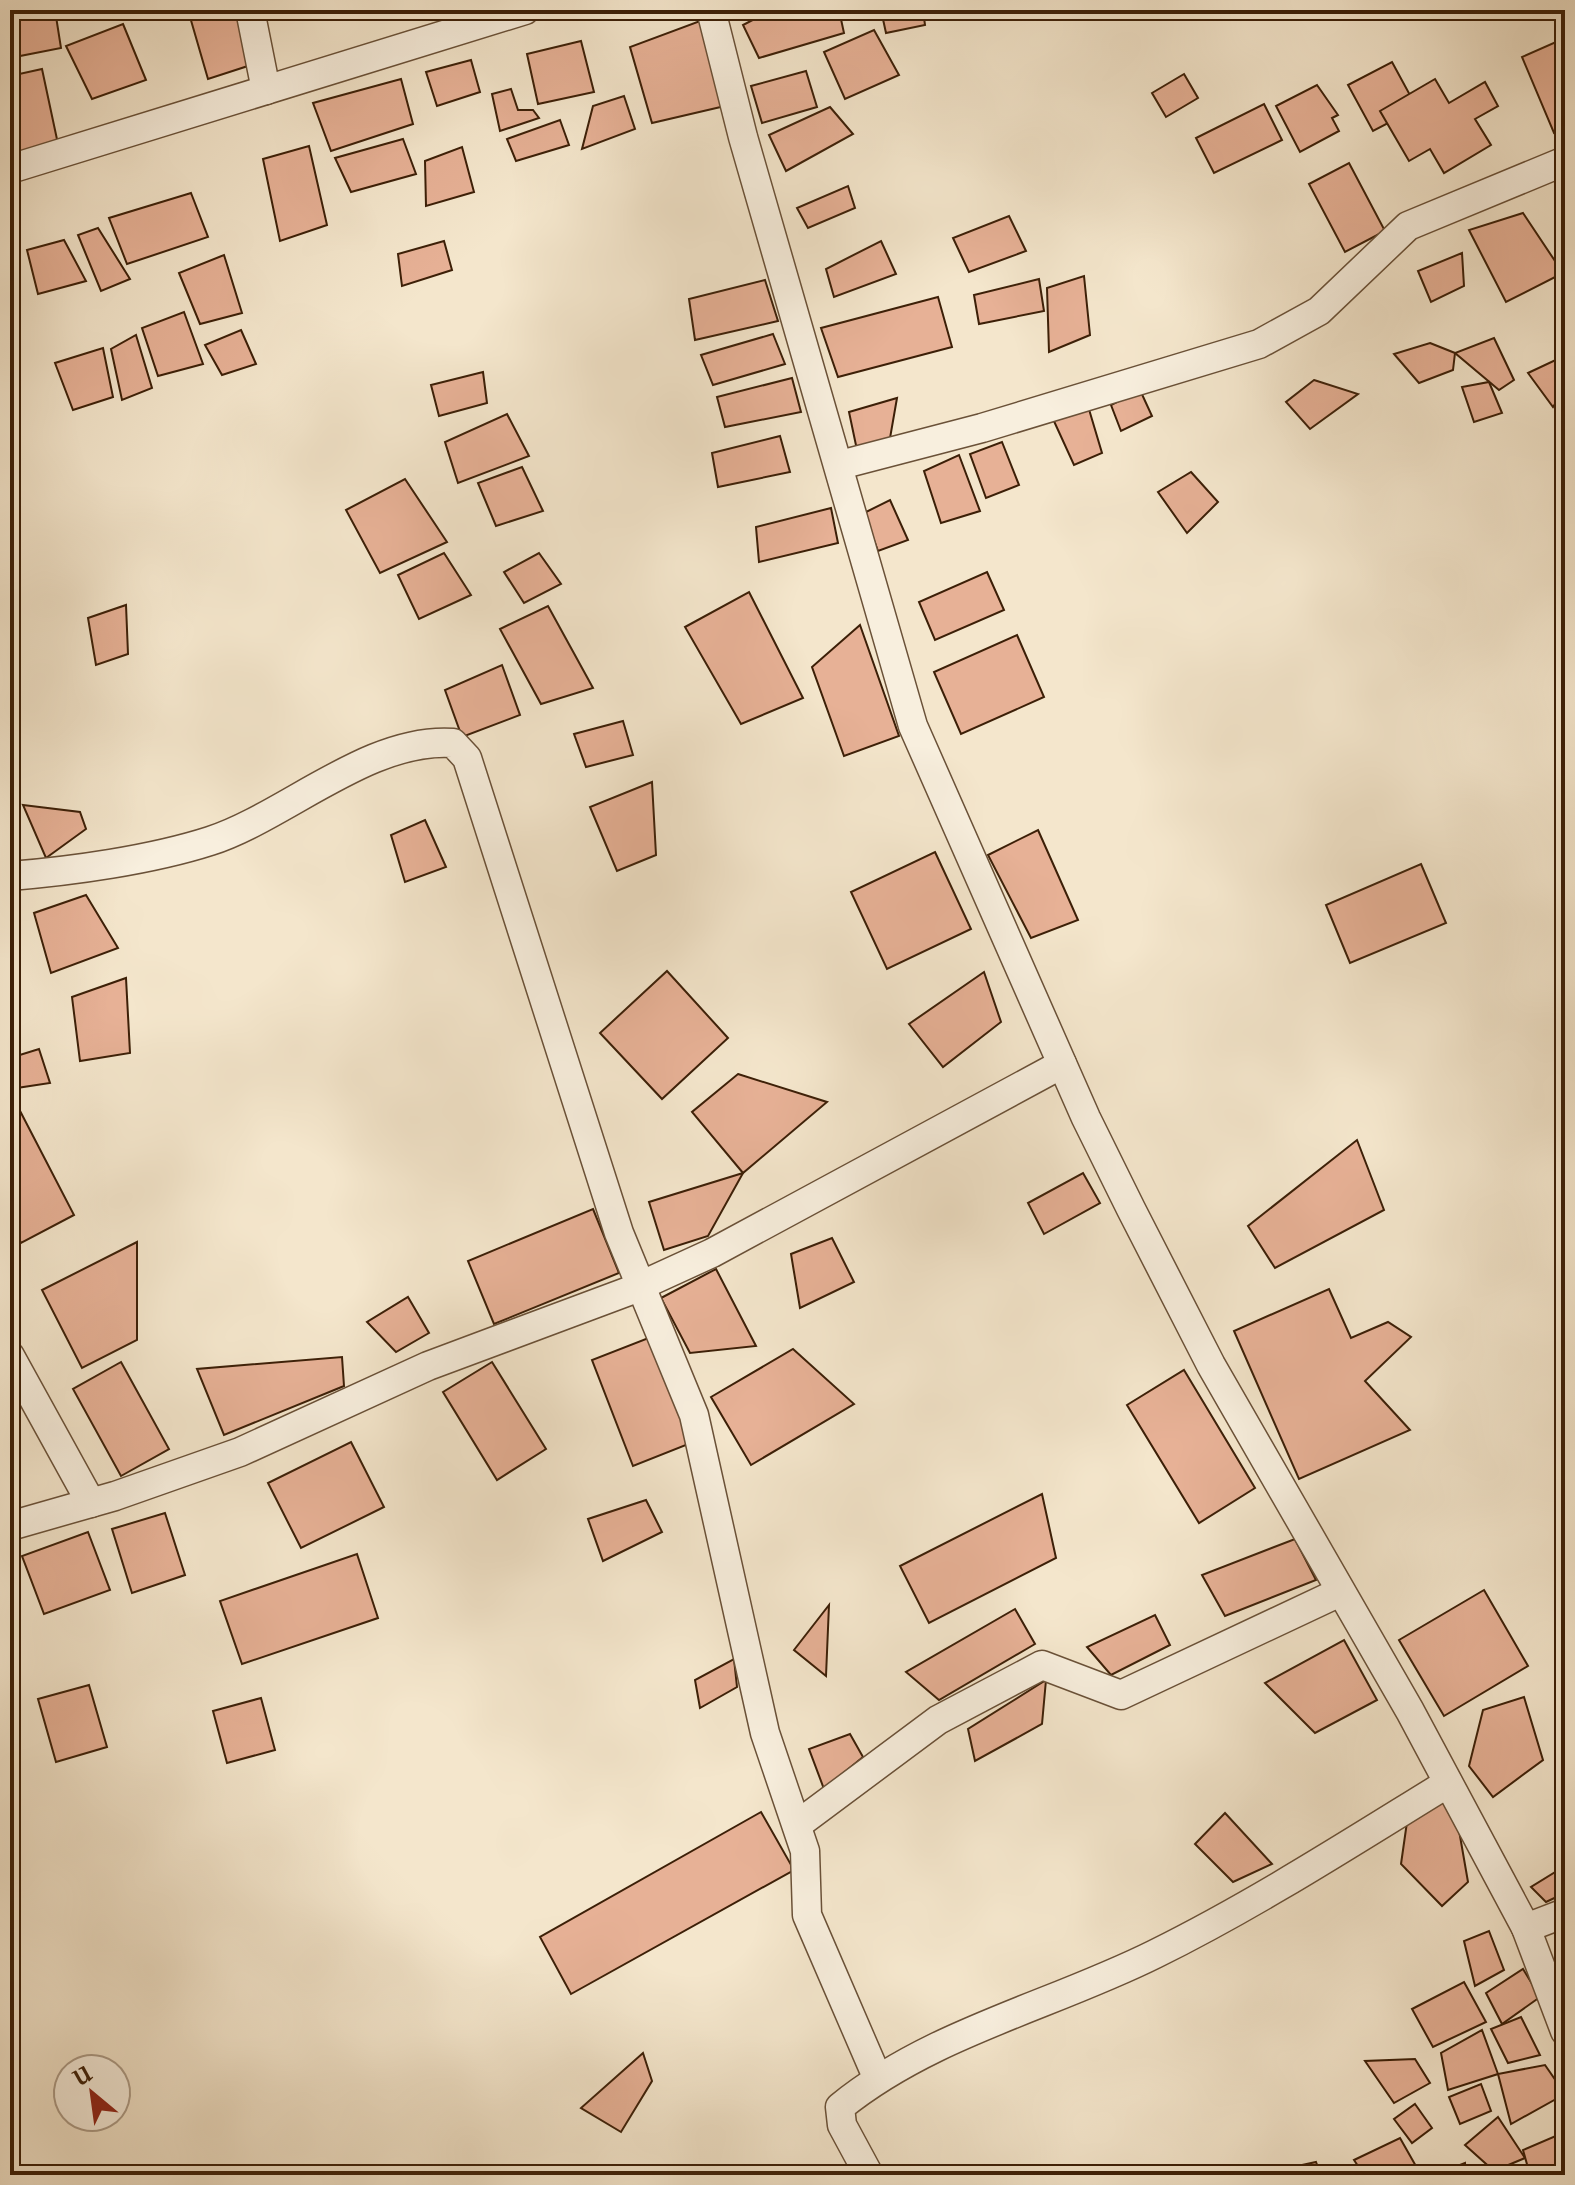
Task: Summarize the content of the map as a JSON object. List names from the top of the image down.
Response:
{
  "north": "top left"
}
